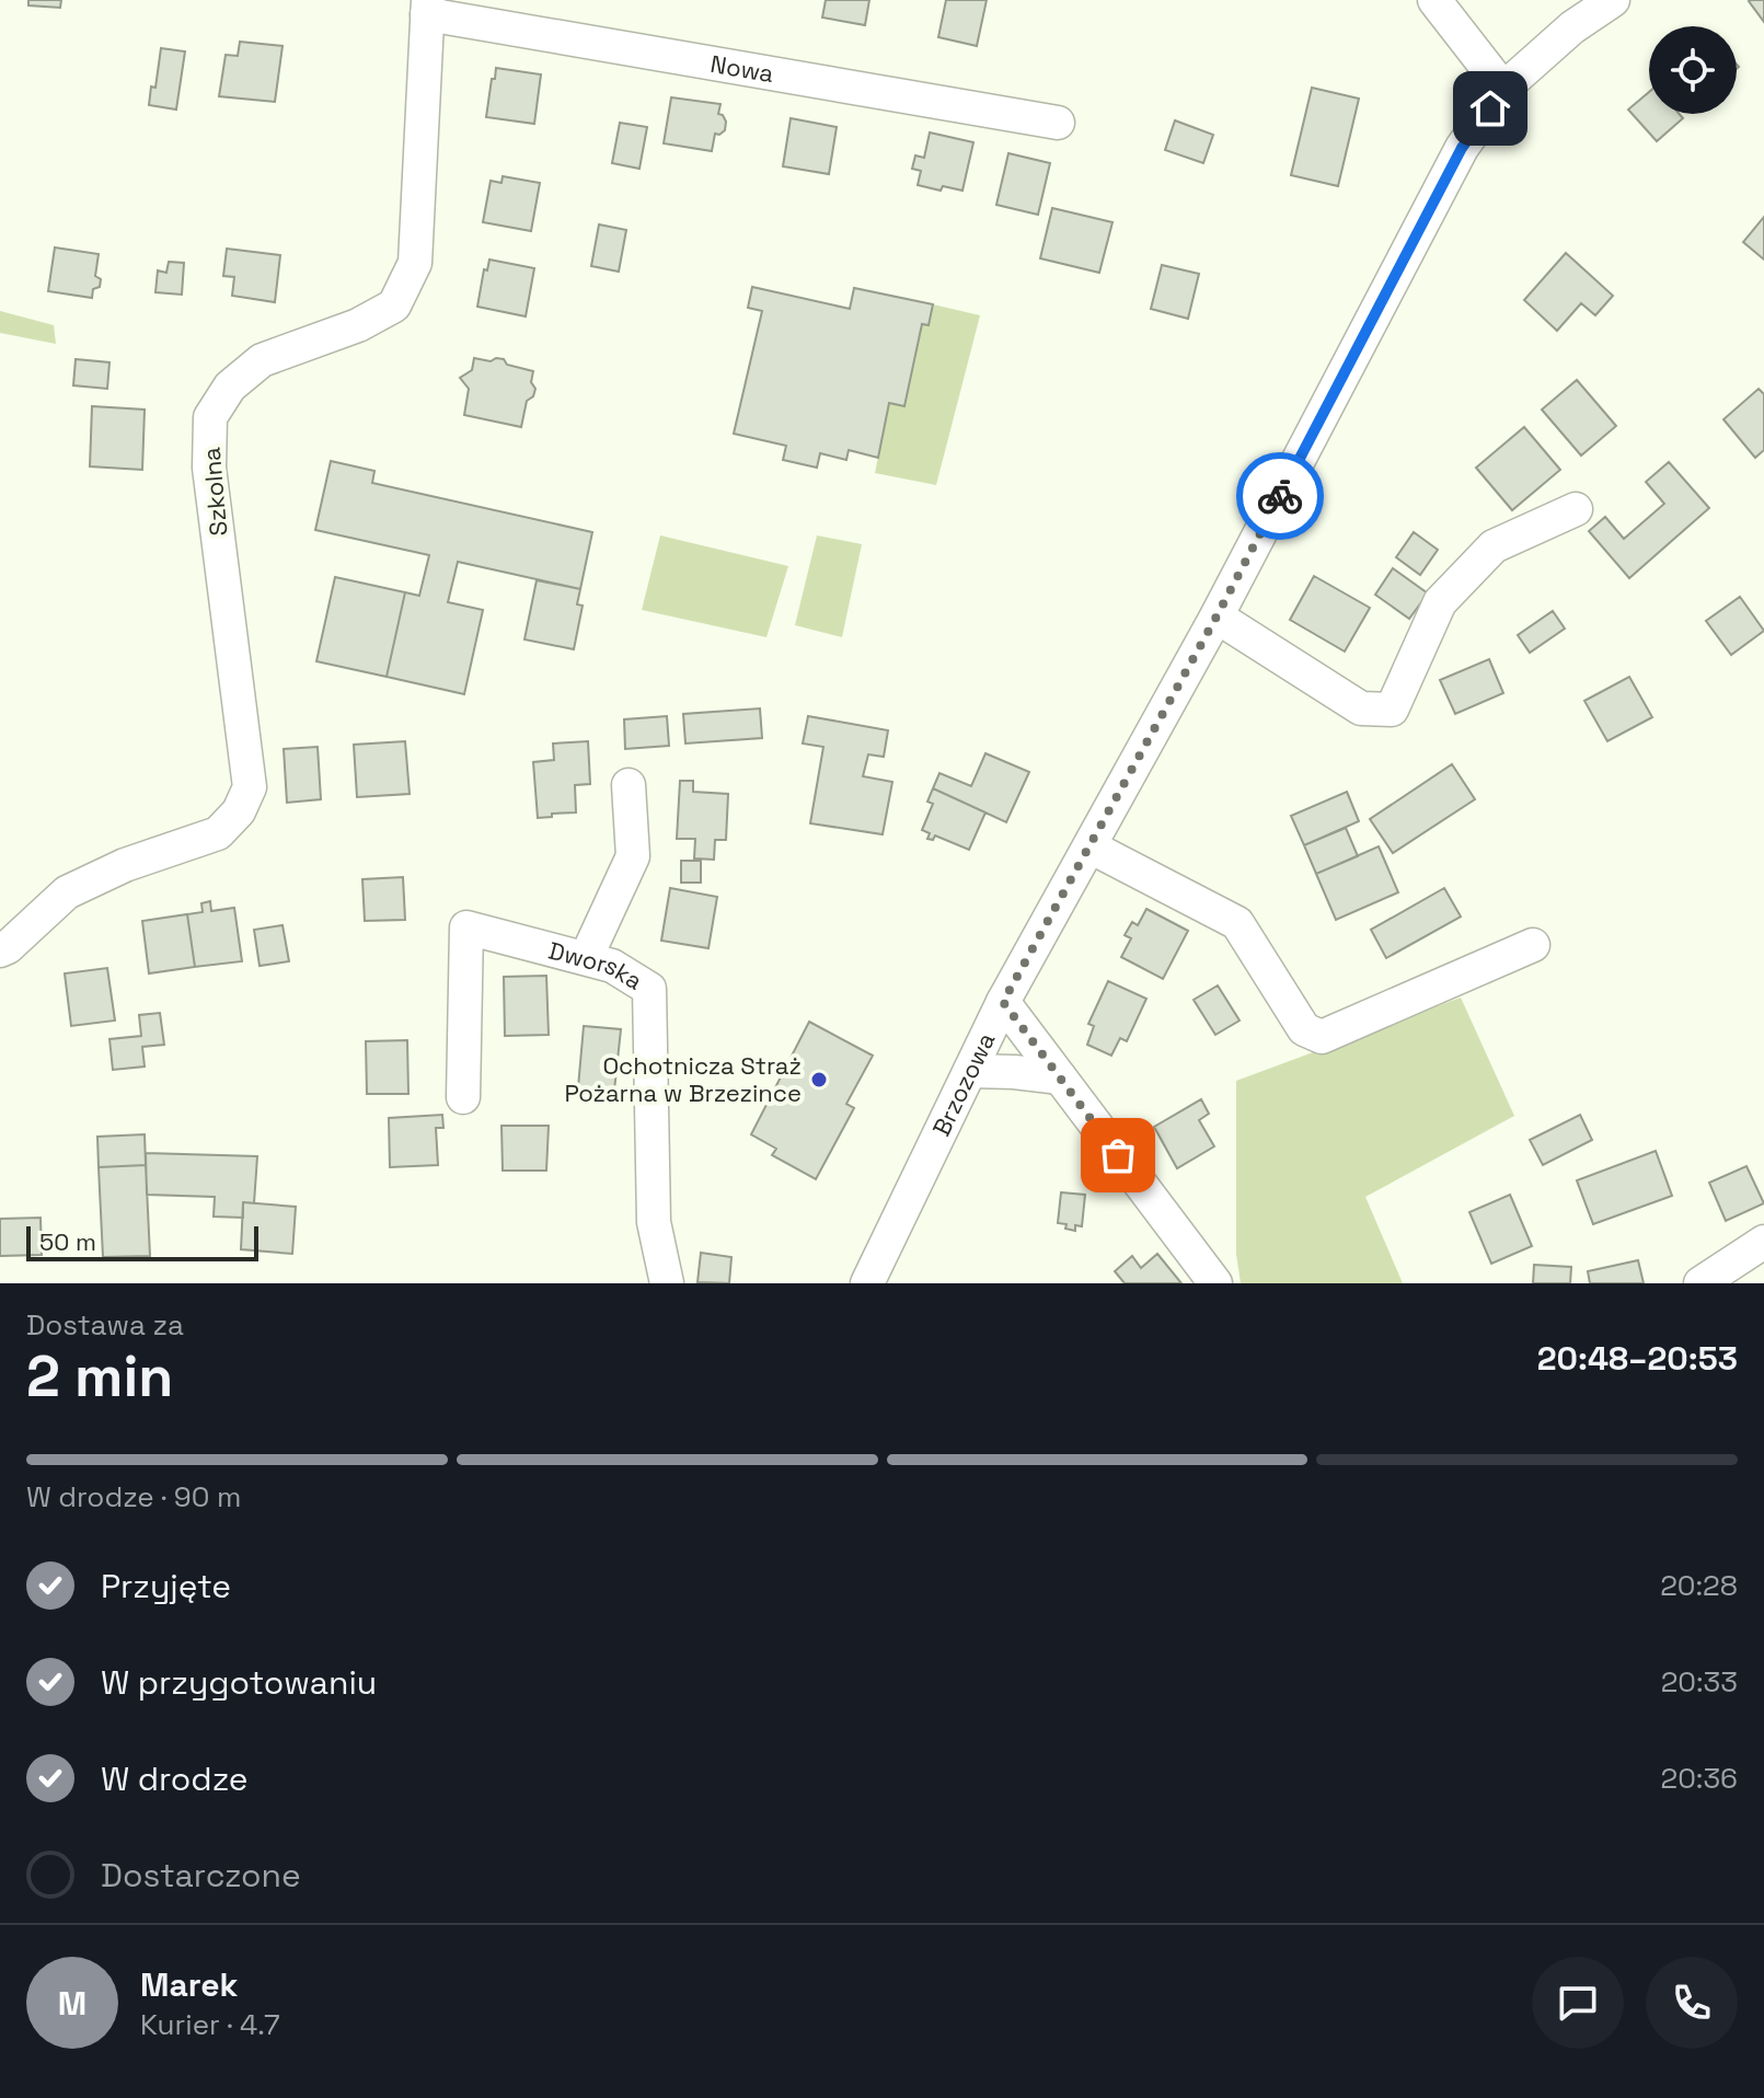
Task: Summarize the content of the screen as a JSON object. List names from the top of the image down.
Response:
{
  "streets": {
    "street": [
      "Nowa",
      "Szkolna",
      "Dworska",
      "Brzozowa"
    ]
  },
  "crossings": [
    ["Nowa", "Szkolna"]
  ],
  "places": ["Ochotnicza Straż Pożarna w Brzezince"],
  "scale_bar": "50 m",
  "page": {
    "scale": "50 m",
    "heading": ["2 min", "Dostawa za", "20:48–20:53"],
    "panel": ["Marek", "Kurier · 4.7"],
    "bar": "W drodze · 90 m",
    "list": [
      ["Przyjęte", "20:28"],
      ["W przygotowaniu", "20:33"],
      ["W drodze", "20:36"],
      "Dostarczone"
    ],
    "round": "M"
  }
}
